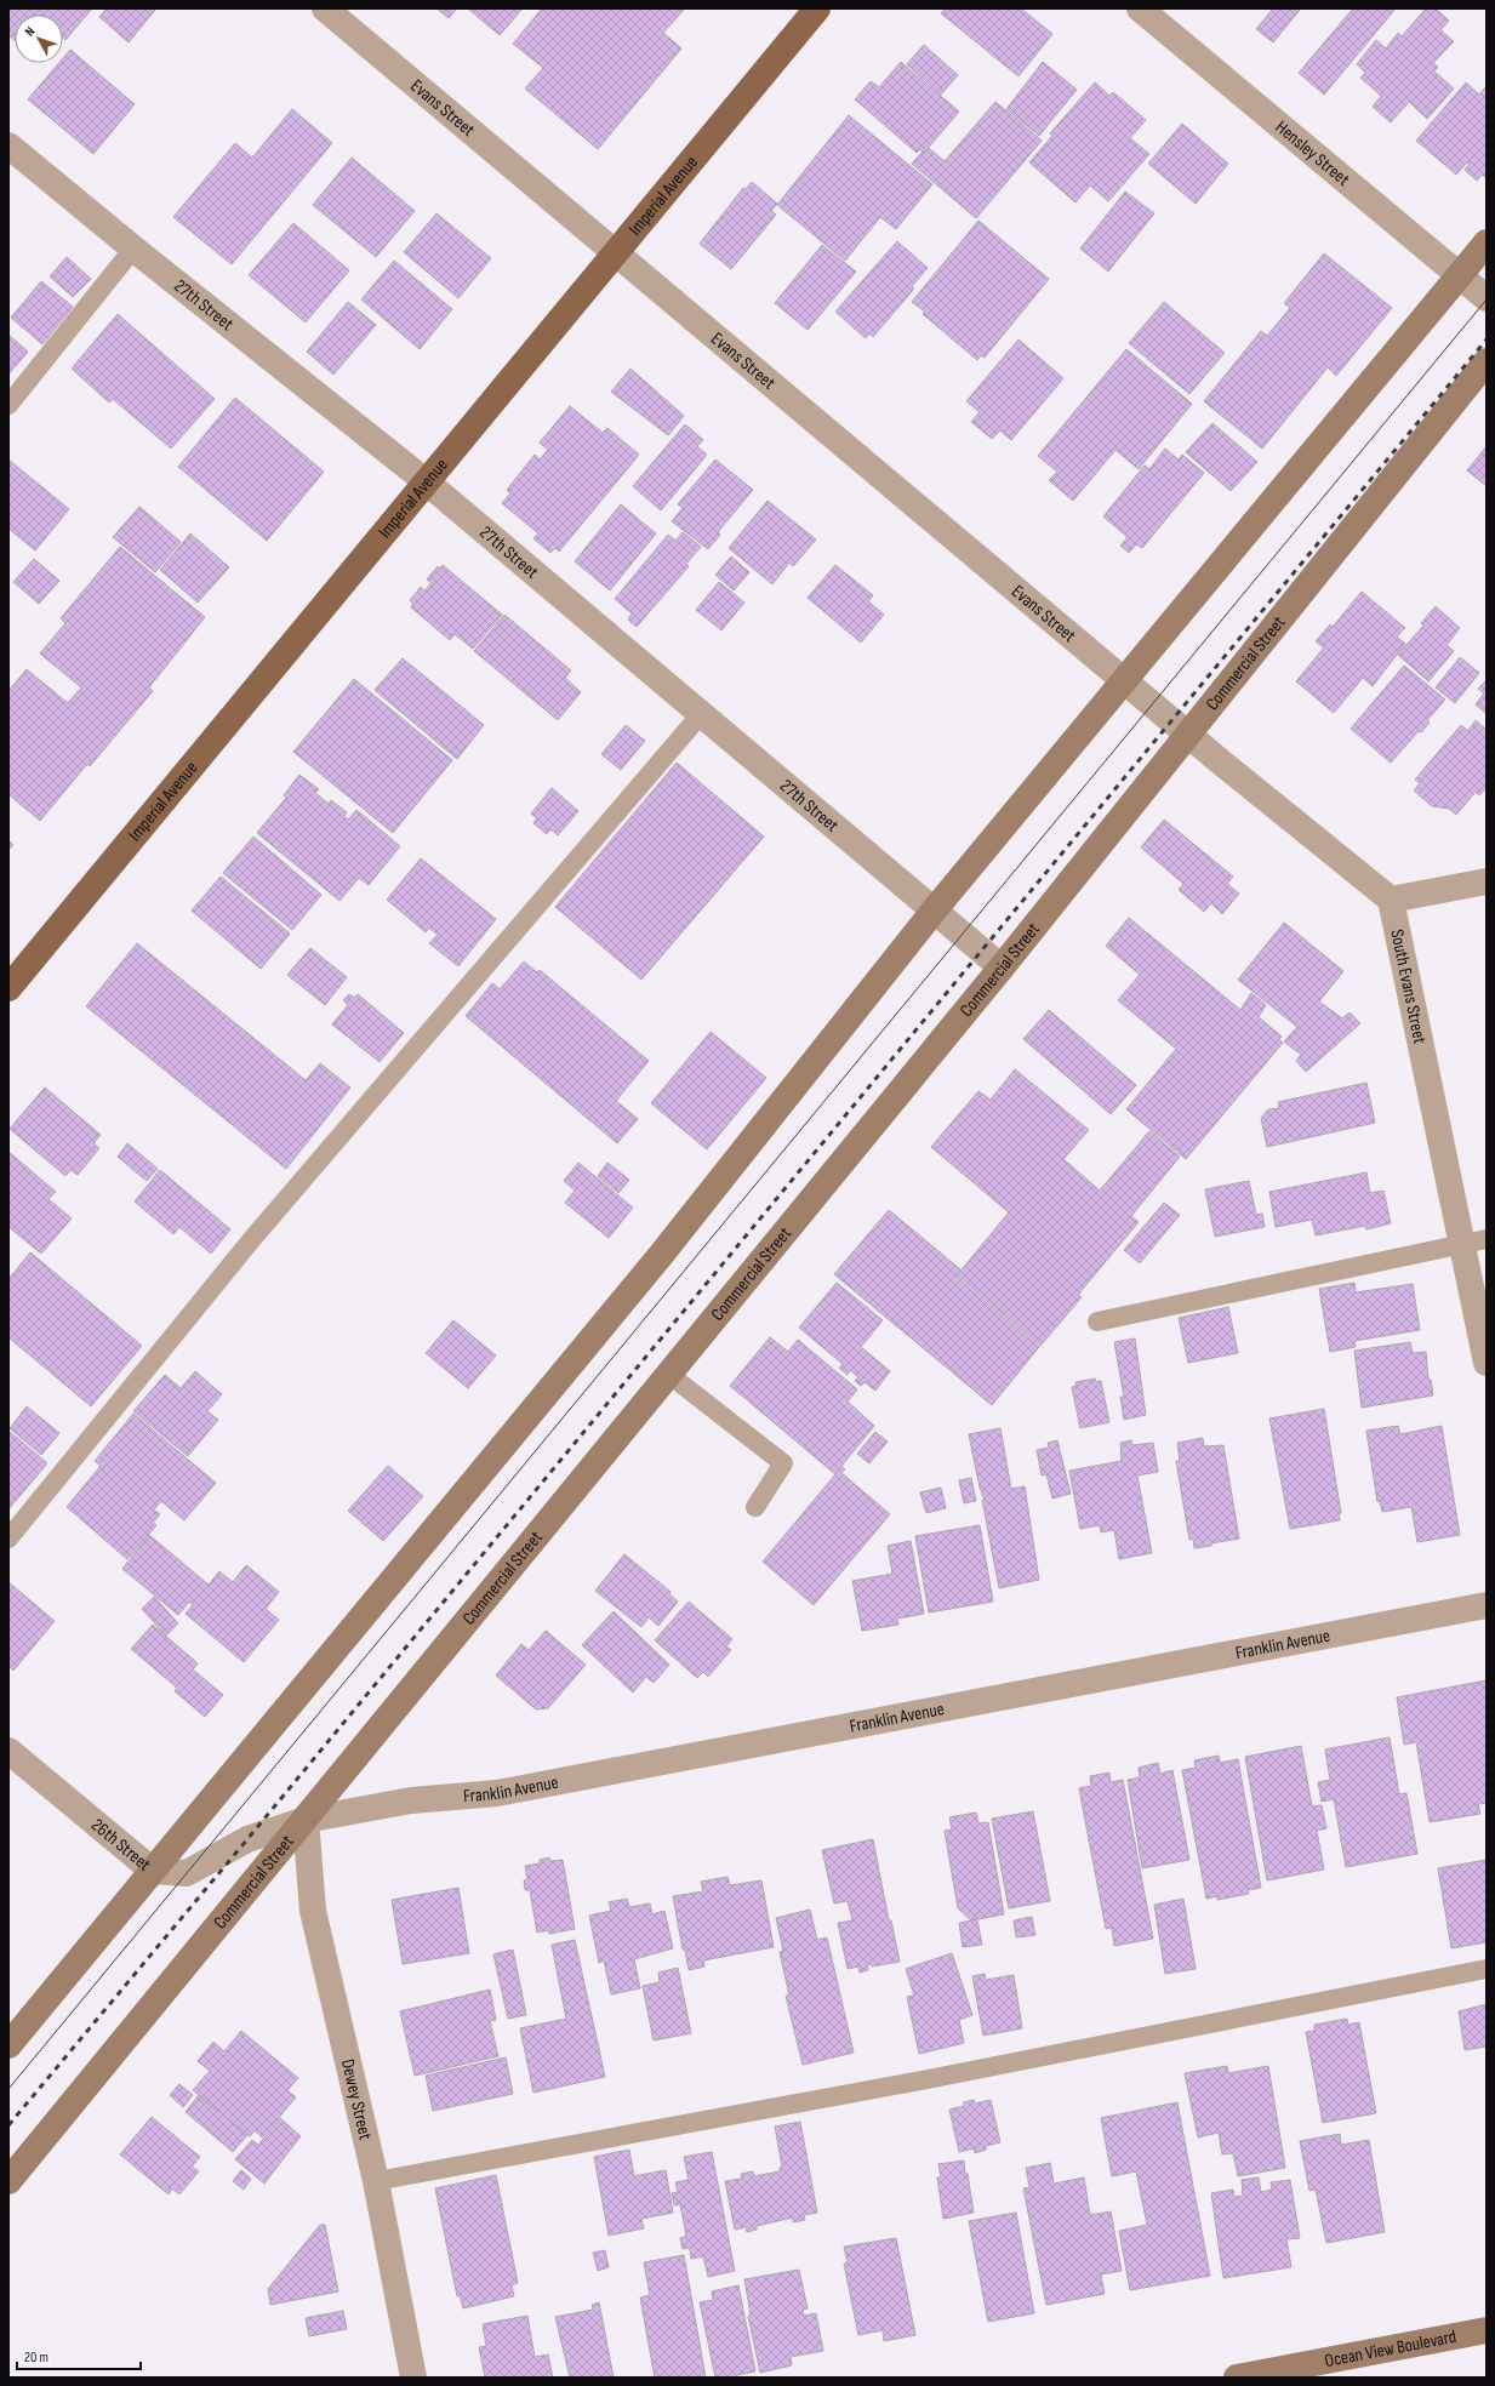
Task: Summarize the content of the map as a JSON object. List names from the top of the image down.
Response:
{
  "streets": {
    "main road": ["Imperial Avenue", "Commercial Street", "Ocean View Boulevard"],
    "street": [
      "Evans Street",
      "Hensley Street",
      "27th Street",
      "South Evans Street",
      "Franklin Avenue",
      "26th Street",
      "Dewey Street"
    ]
  },
  "crossings": [
    ["Evans Street", "Imperial Avenue"],
    ["Evans Street", "Commercial Street"],
    ["Imperial Avenue", "27th Street"],
    ["27th Street", "Commercial Street"],
    ["Commercial Street", "Franklin Avenue"],
    ["Commercial Street", "26th Street"],
    ["Commercial Street", "Dewey Street"],
    ["Franklin Avenue", "26th Street"],
    ["Franklin Avenue", "Dewey Street"],
    ["26th Street", "Dewey Street"]
  ],
  "scale_bar": "20 m",
  "north": "top left"
}
